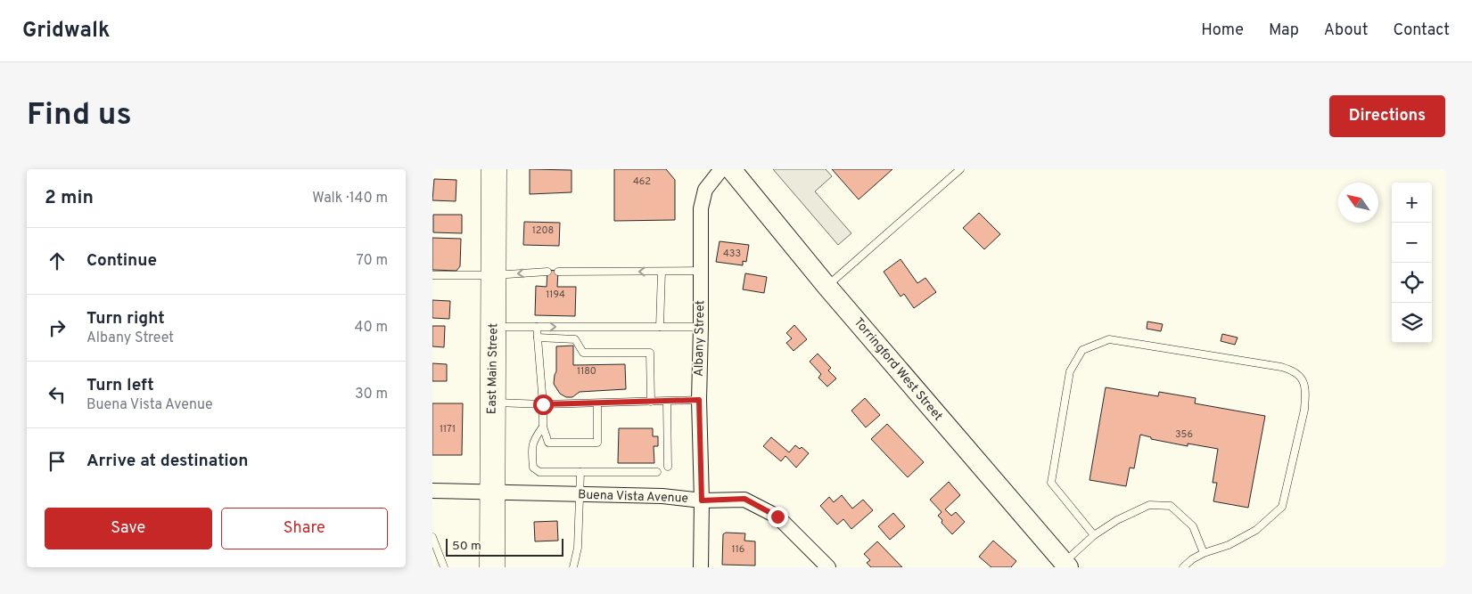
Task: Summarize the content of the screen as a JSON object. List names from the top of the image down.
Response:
{
  "streets": {
    "highway": ["East Main Street"],
    "main road": ["Torringford West Street"],
    "street": ["Albany Street", "Buena Vista Avenue"]
  },
  "crossings": [
    ["Albany Street", "Buena Vista Avenue"],
    ["East Main Street", "Buena Vista Avenue"]
  ],
  "house_numbers": [
    "462",
    "1208",
    "433",
    "1194",
    "1180",
    "1171",
    "356",
    "116"
  ],
  "scale_bar": "50 m",
  "north": "top left",
  "page": {
    "header": "Gridwalk",
    "nav": [
      "Home",
      "Map",
      "About",
      "Contact"
    ],
    "buttons": [
      "Directions",
      ["Save", "Share"]
    ],
    "title": "Find us",
    "heading": ["2 min", "Walk · 140 m"],
    "map_buttons": ["+", "−"],
    "list": [
      ["Continue", "70 m"],
      ["Turn right", "Albany Street", "40 m"],
      ["Turn left", "Buena Vista Avenue", "30 m"],
      "Arrive at destination"
    ],
    "scale": "50 m"
  }
}
